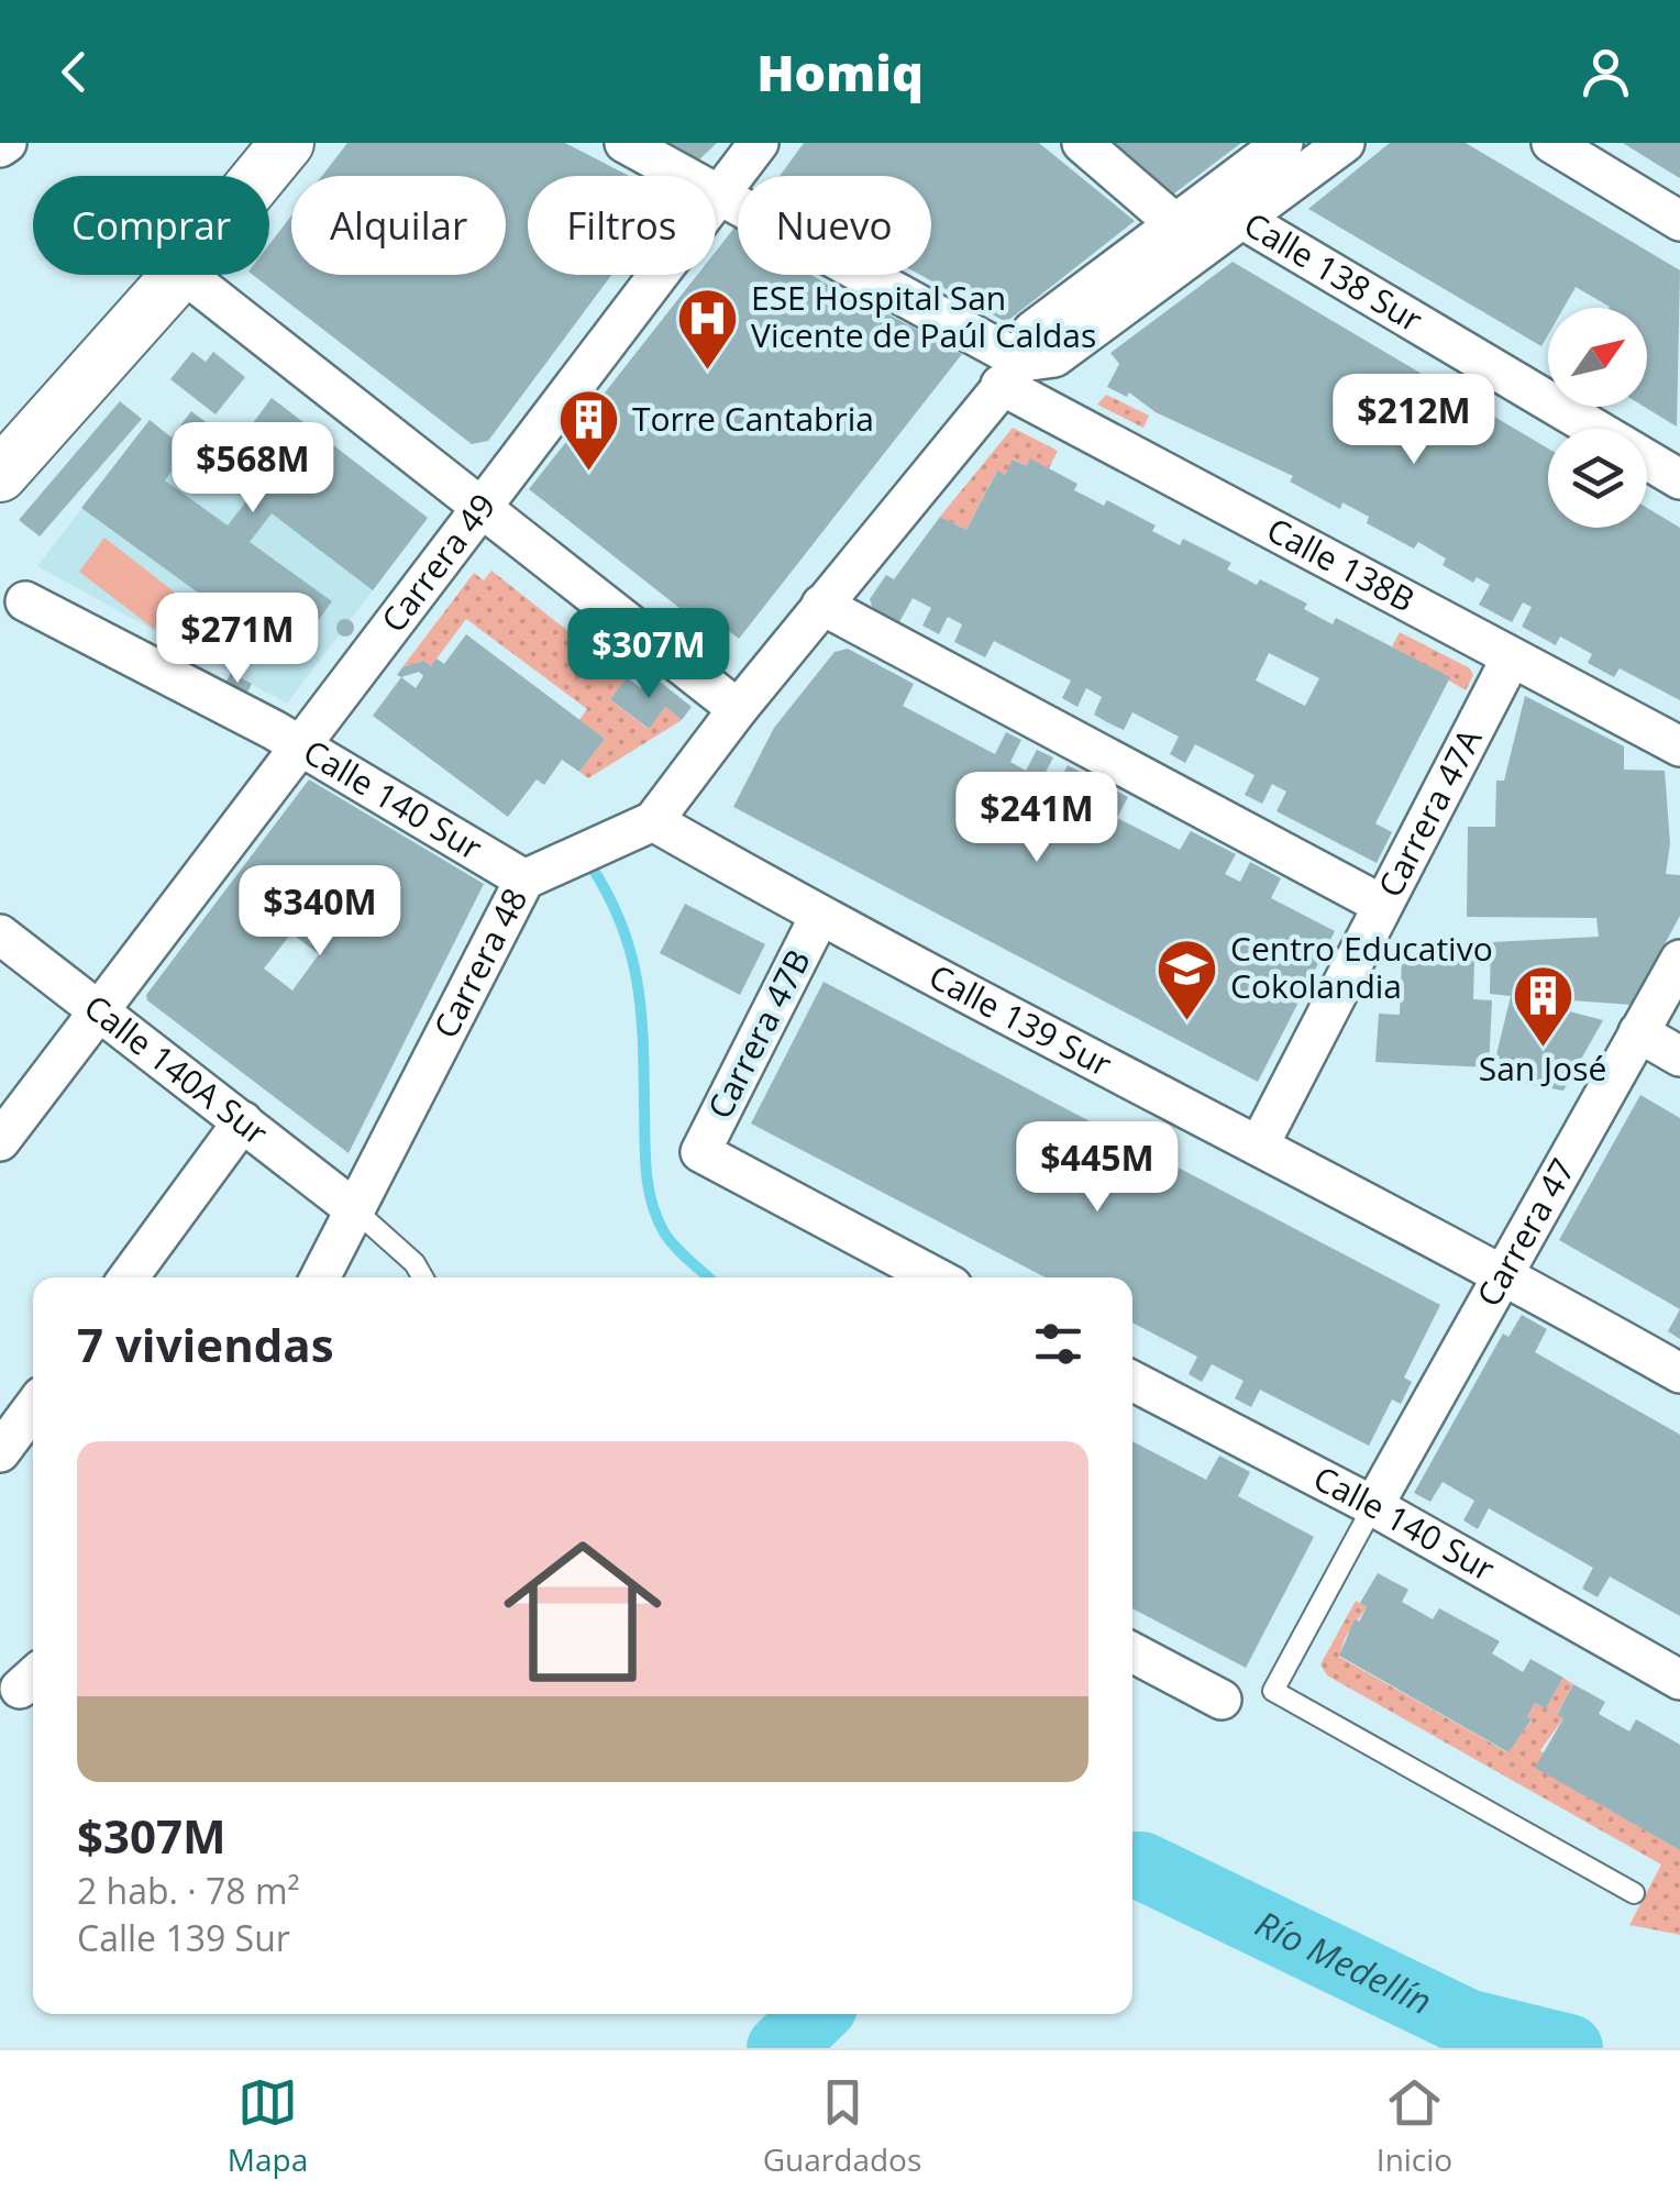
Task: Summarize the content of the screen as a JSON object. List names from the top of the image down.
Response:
{
  "streets": {
    "street": [
      "Calle 138 Sur",
      "Carrera 49",
      "Calle 138B",
      "Calle 140 Sur",
      "Carrera 47A",
      "Carrera 48",
      "Calle 139 Sur",
      "Carrera 47B",
      "Calle 140A Sur",
      "Carrera 47"
    ]
  },
  "crossings": [
    ["Carrera 49", "Calle 138B"],
    ["Carrera 49", "Calle 140 Sur"],
    ["Carrera 49", "Calle 140A Sur"],
    ["Calle 138B", "Carrera 47A"],
    ["Calle 138B", "Carrera 48"],
    ["Calle 140 Sur", "Carrera 48"],
    ["Calle 140 Sur", "Carrera 47"],
    ["Carrera 47A", "Calle 139 Sur"],
    ["Carrera 48", "Calle 139 Sur"],
    ["Carrera 48", "Calle 140A Sur"],
    ["Calle 139 Sur", "Carrera 47B"],
    ["Calle 139 Sur", "Carrera 47"]
  ],
  "water": ["Río Medellín"],
  "places": {
    "hospital": ["ESE Hospital San Vicente de Paúl Caldas"],
    "building": ["Torre Cantabria", "San José"],
    "school or university": ["Centro Educativo Cokolandia"]
  },
  "north": "top right",
  "page": {
    "header": "Homiq",
    "chip": [
      "Comprar",
      "Alquilar",
      "Filtros",
      "Nuevo"
    ],
    "price": [
      "$212M",
      "$568M",
      "$271M",
      "$307M",
      "$241M",
      "$340M",
      "$445M"
    ],
    "heading": "7 viviendas",
    "list": [
      {
        "name": "$307M",
        "note": "2 hab. · 78 m² · Calle 139 Sur"
      }
    ],
    "tabs": ["Mapa", "Guardados", "Inicio"]
  }
}
